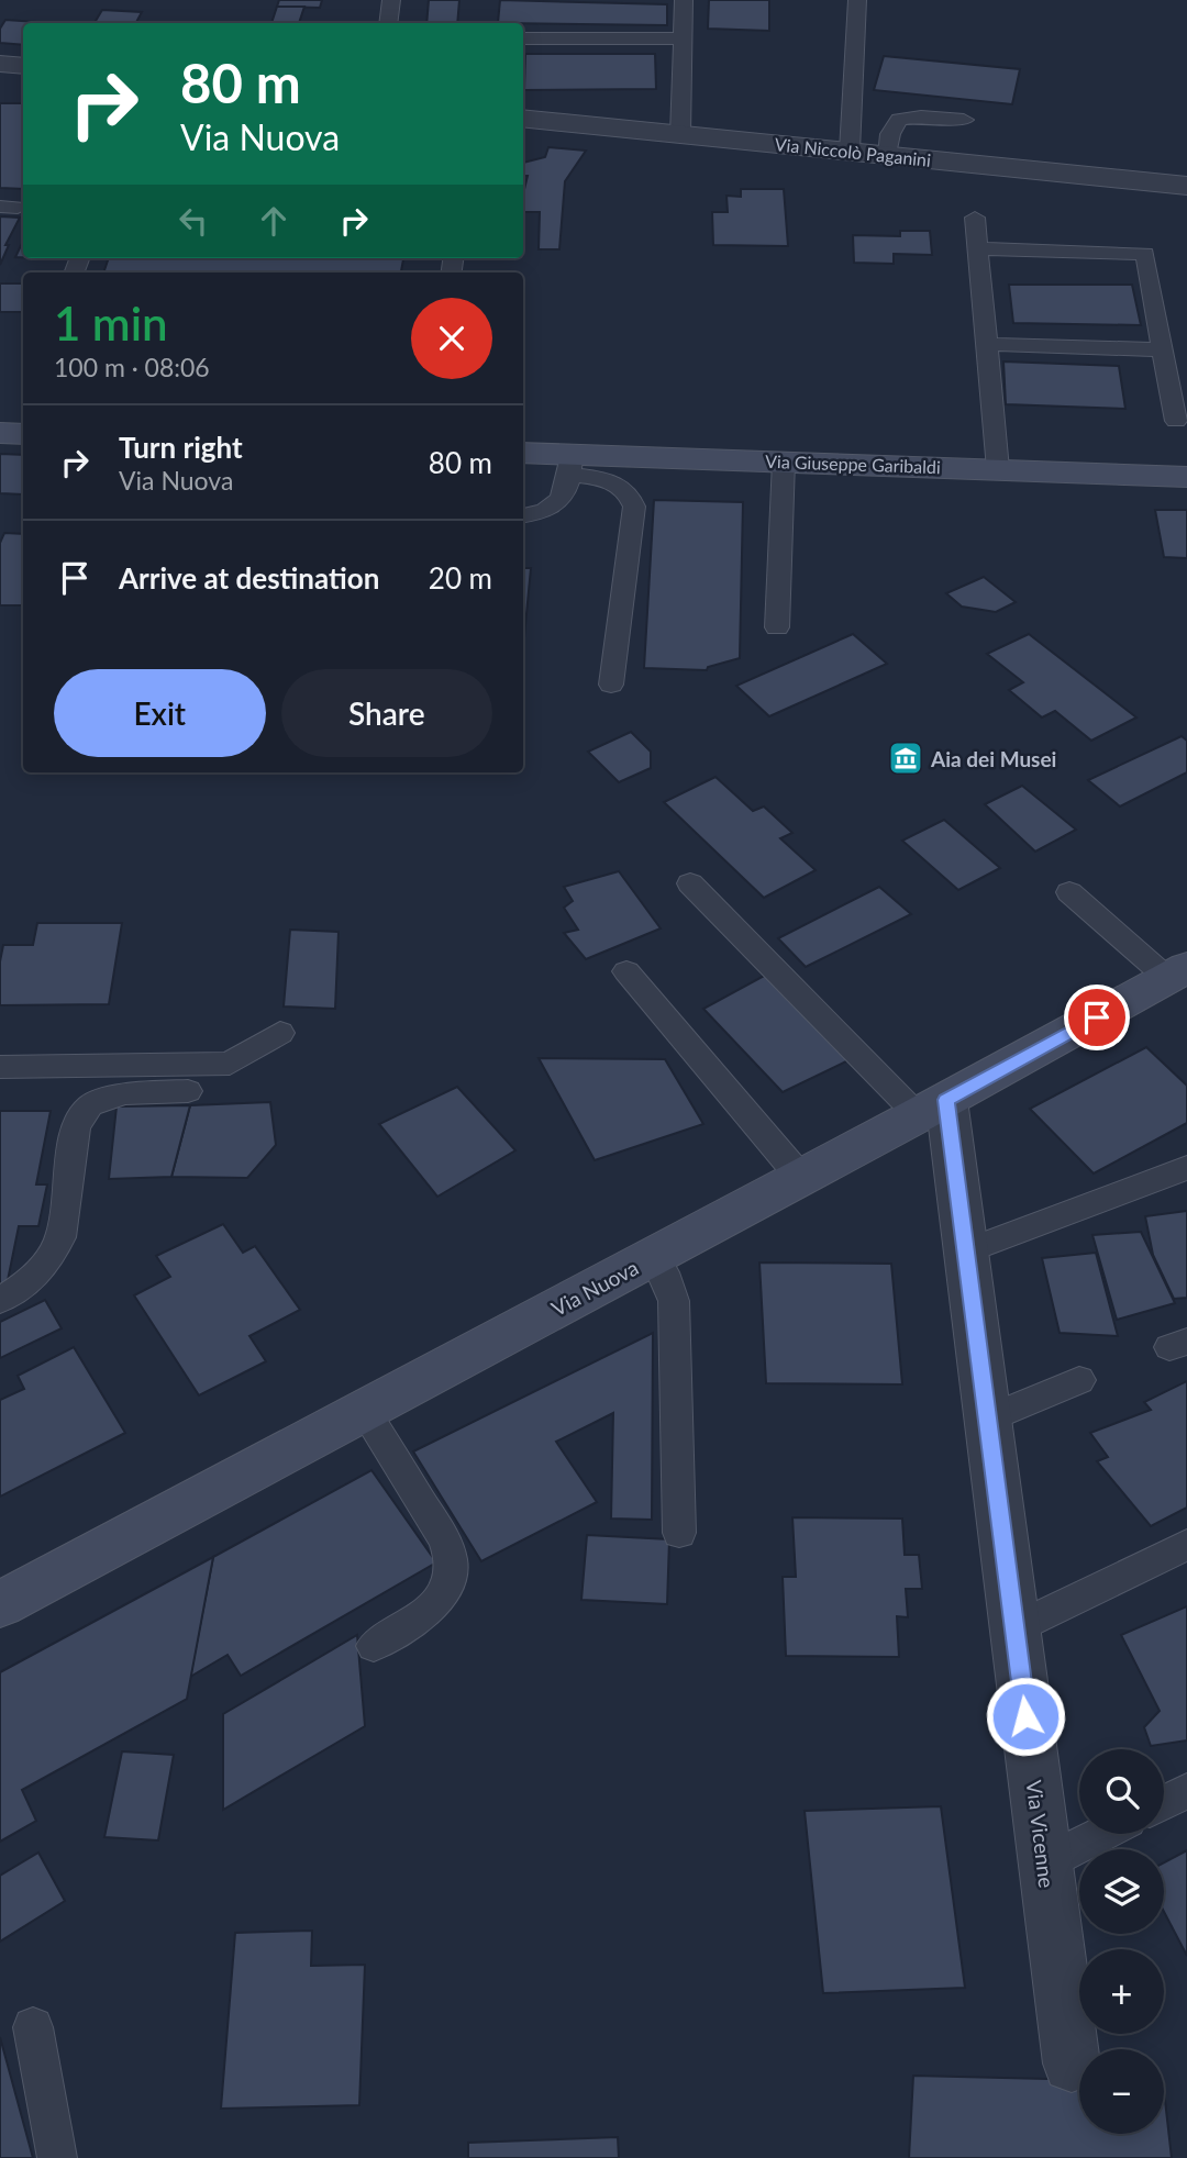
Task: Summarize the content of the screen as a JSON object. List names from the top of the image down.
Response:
{
  "streets": {
    "main road": ["Via Giuseppe Garibaldi", "Via Nuova"],
    "street": ["Via Niccolò Paganini", "Via Vicenne"]
  },
  "crossings": [
    ["Via Nuova", "Via Vicenne"]
  ],
  "places": {
    "museum": ["Aia dei Musei"]
  },
  "page": {
    "turn": ["80 m", "Via Nuova"],
    "heading": ["1 min", "100 m · 08:06"],
    "list": [
      {
        "name": "Turn right",
        "note": "Via Nuova",
        "value": "80 m"
      },
      {
        "name": "Arrive at destination",
        "value": "20 m"
      }
    ],
    "buttons": ["Exit", "Share"],
    "map_buttons": ["+", "−"]
  }
}
